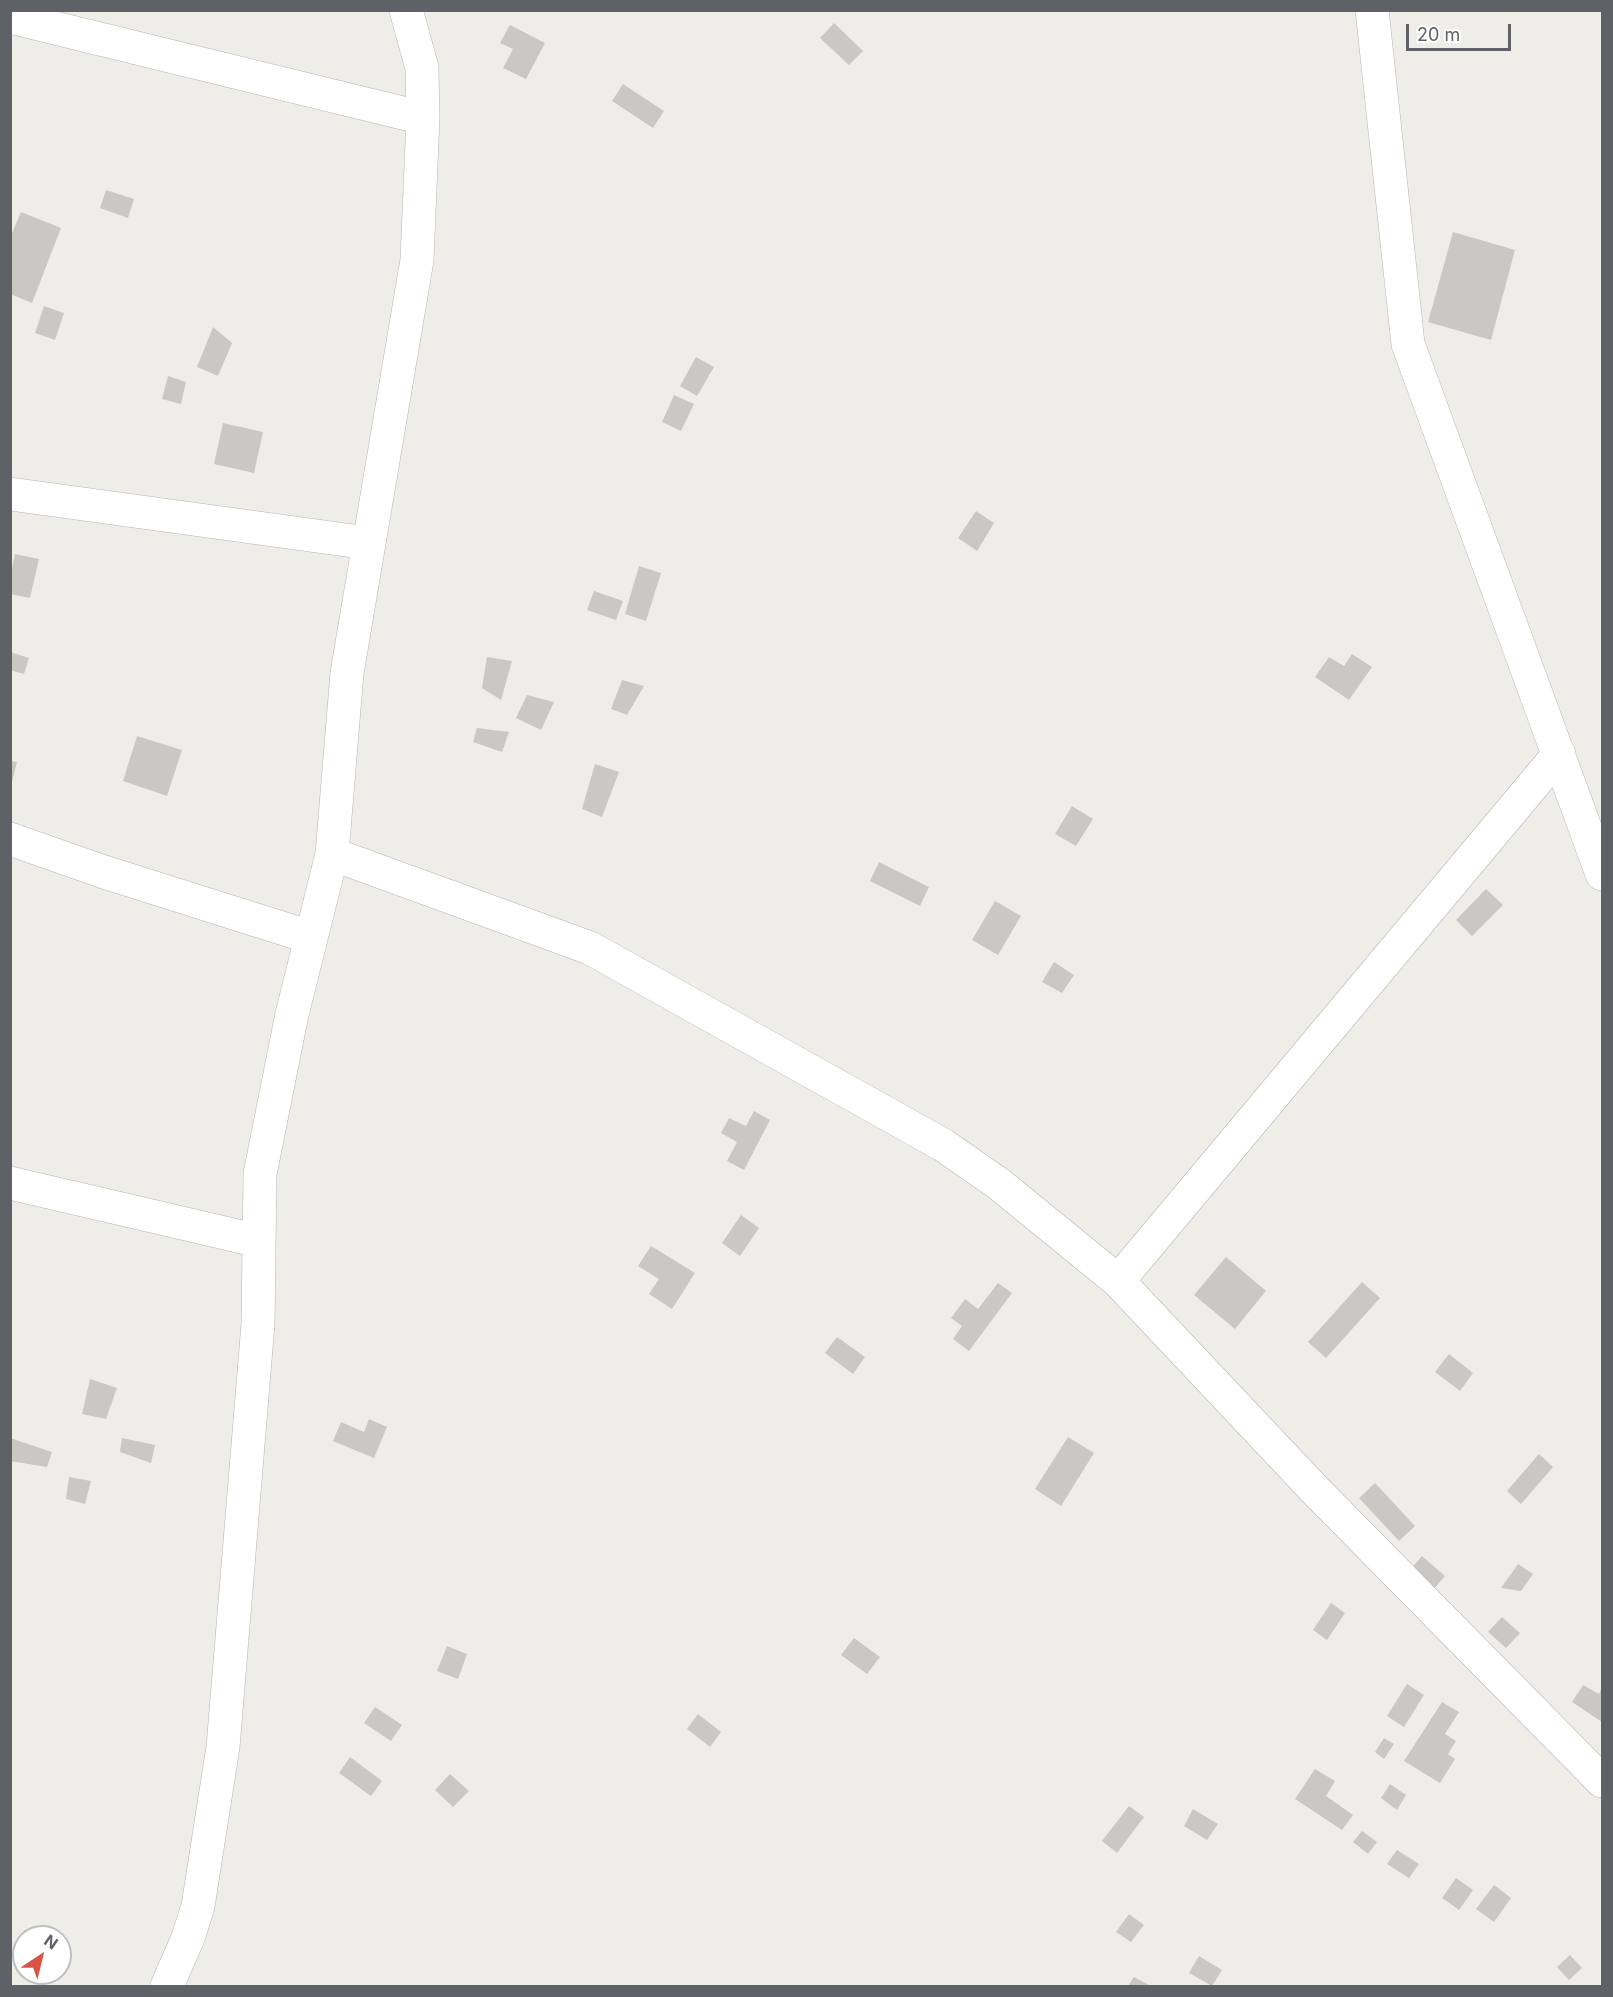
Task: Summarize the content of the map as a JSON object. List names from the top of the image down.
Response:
{
  "scale_bar": "20 m",
  "north": "top right"
}
